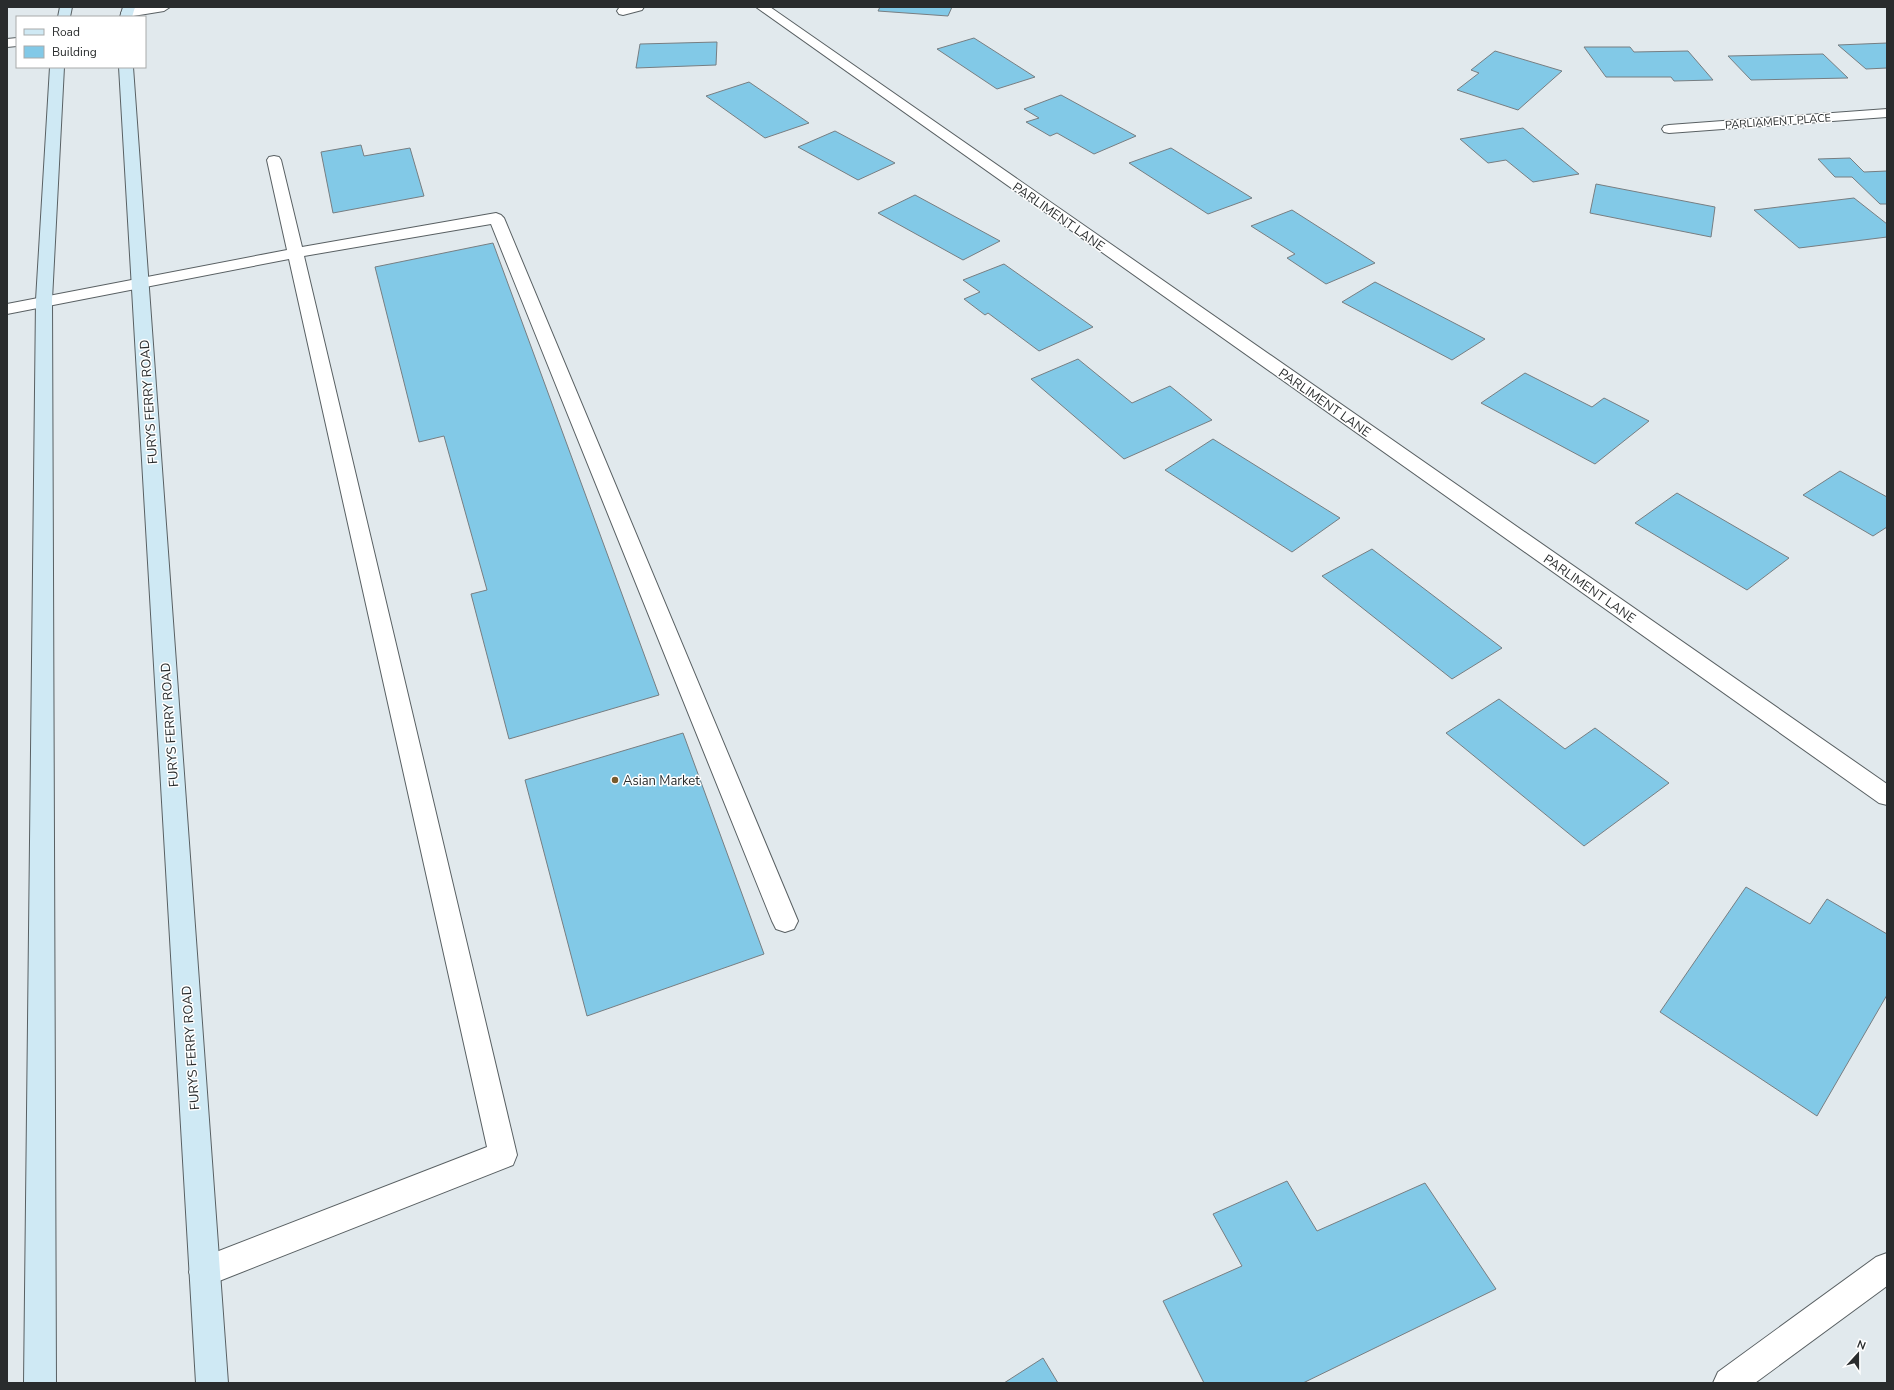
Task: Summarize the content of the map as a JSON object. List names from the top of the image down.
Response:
{
  "streets": {
    "main road": ["FURYS FERRY ROAD"],
    "street": ["PARLIAMENT PLACE", "PARLIMENT LANE"]
  },
  "places": ["Asian Market"],
  "legend": ["Road", "Building"],
  "north": "top"
}
